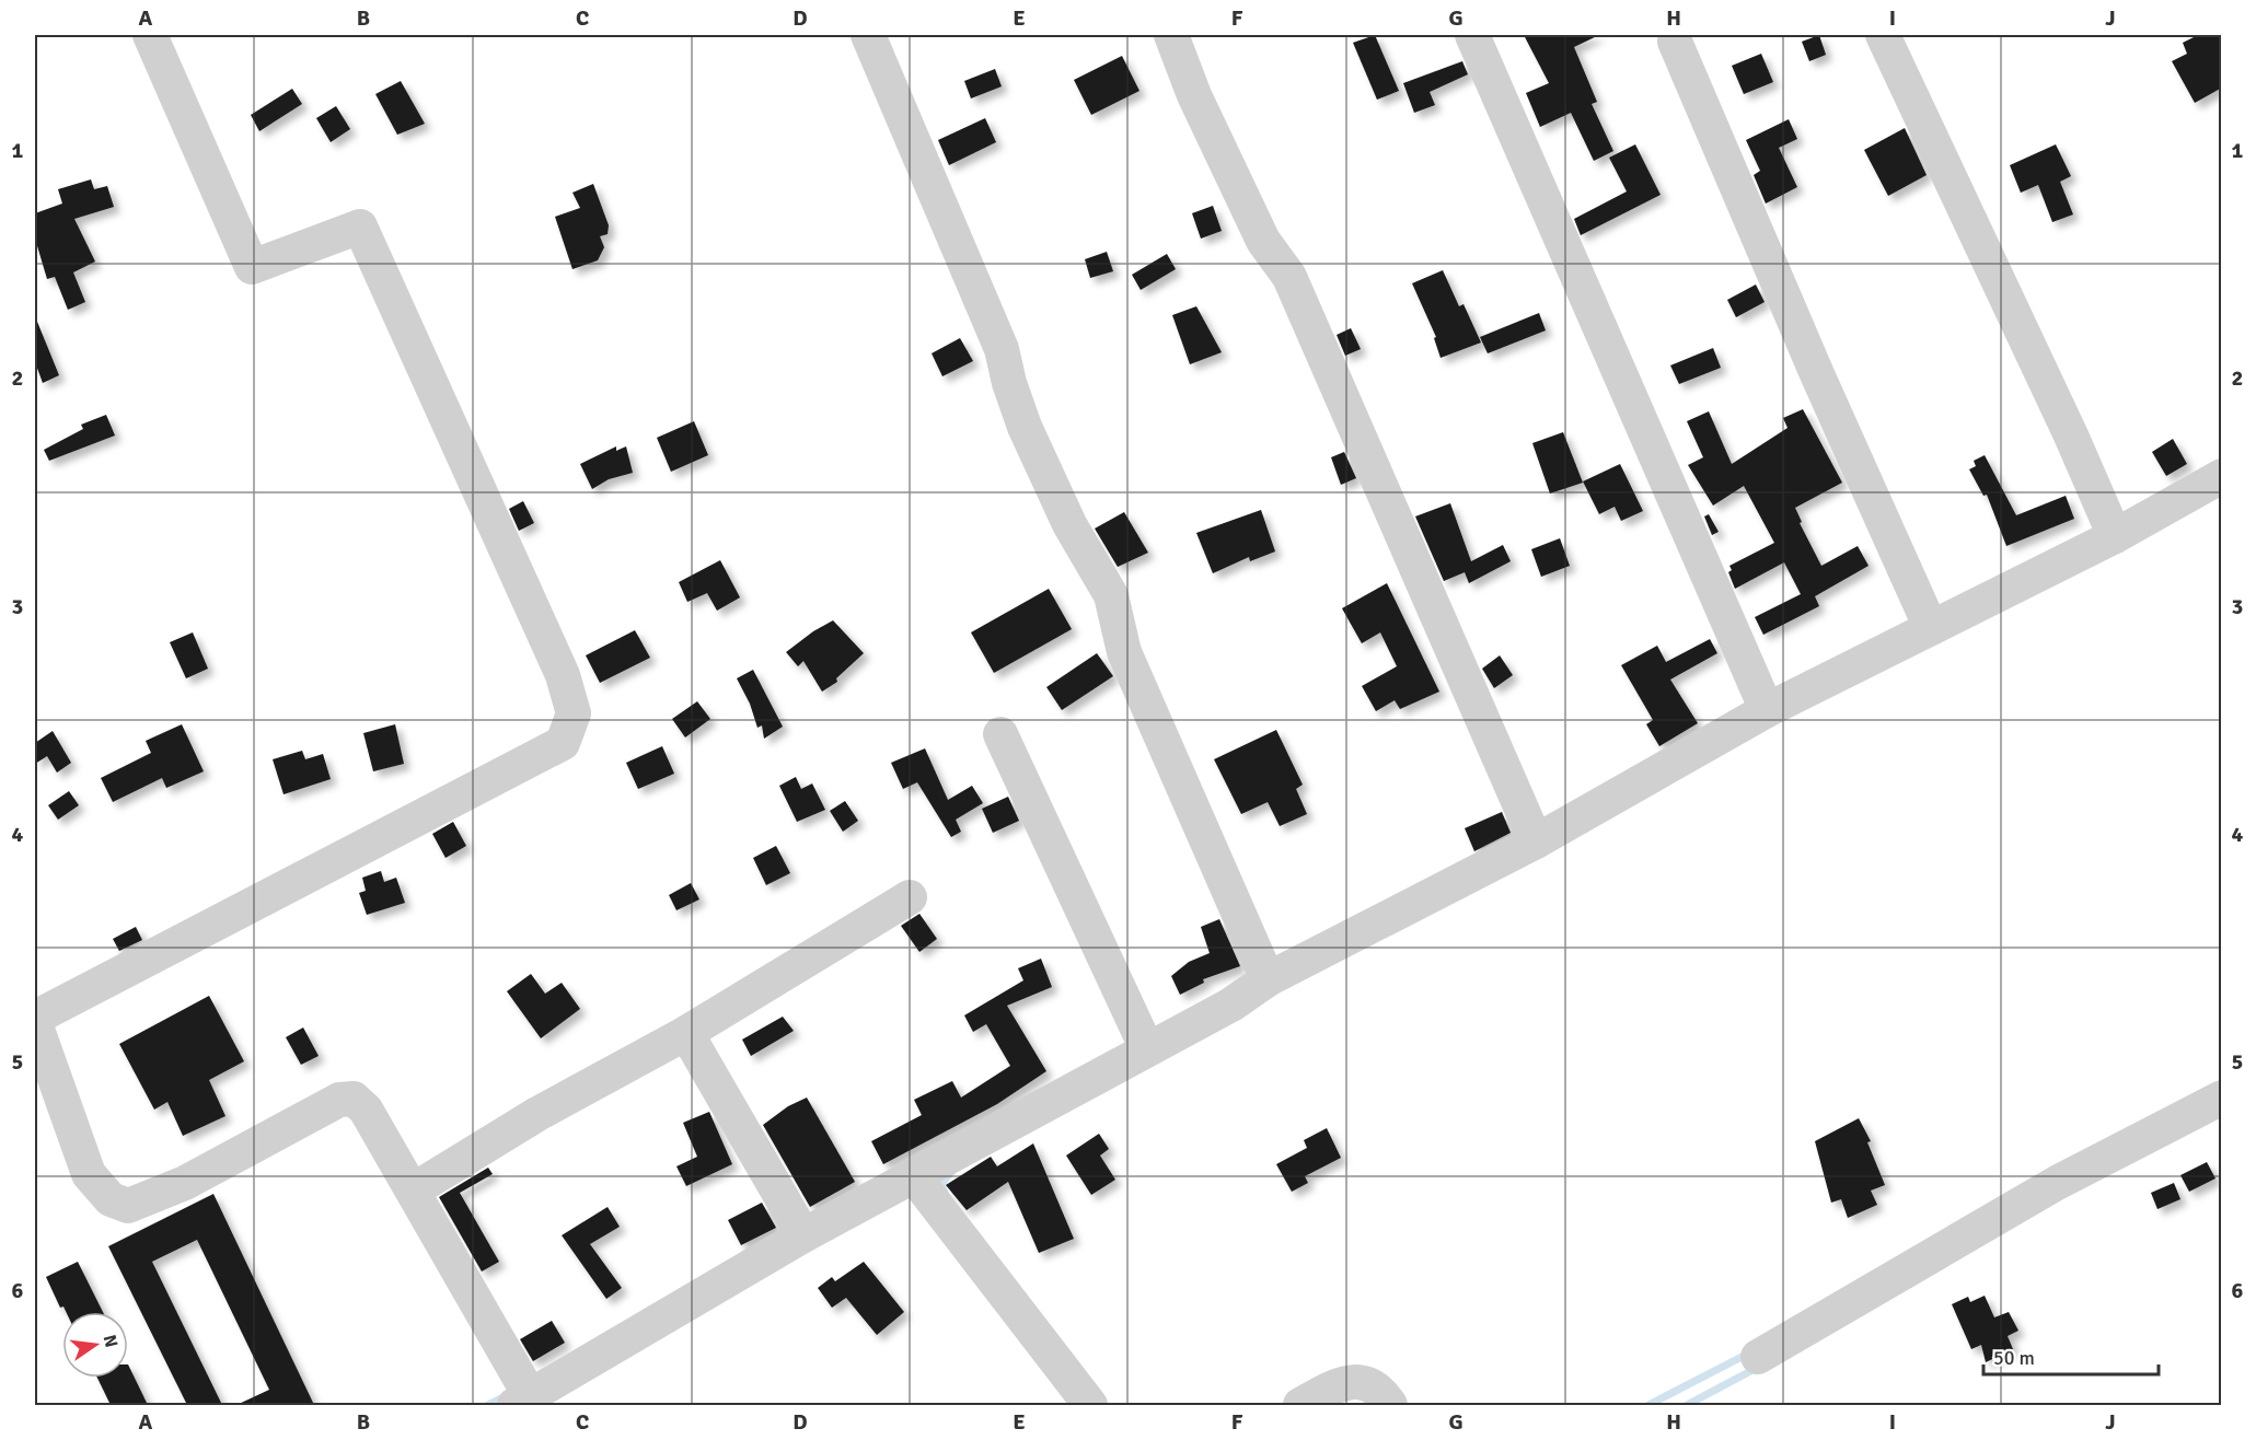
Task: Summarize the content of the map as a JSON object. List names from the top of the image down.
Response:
{
  "scale_bar": "50 m",
  "north": "right",
  "grid": {
    "columns": [
      "A",
      "B",
      "C",
      "D",
      "E",
      "F",
      "G",
      "H",
      "I",
      "J"
    ],
    "rows": [
      "1",
      "2",
      "3",
      "4",
      "5",
      "6"
    ]
  }
}
